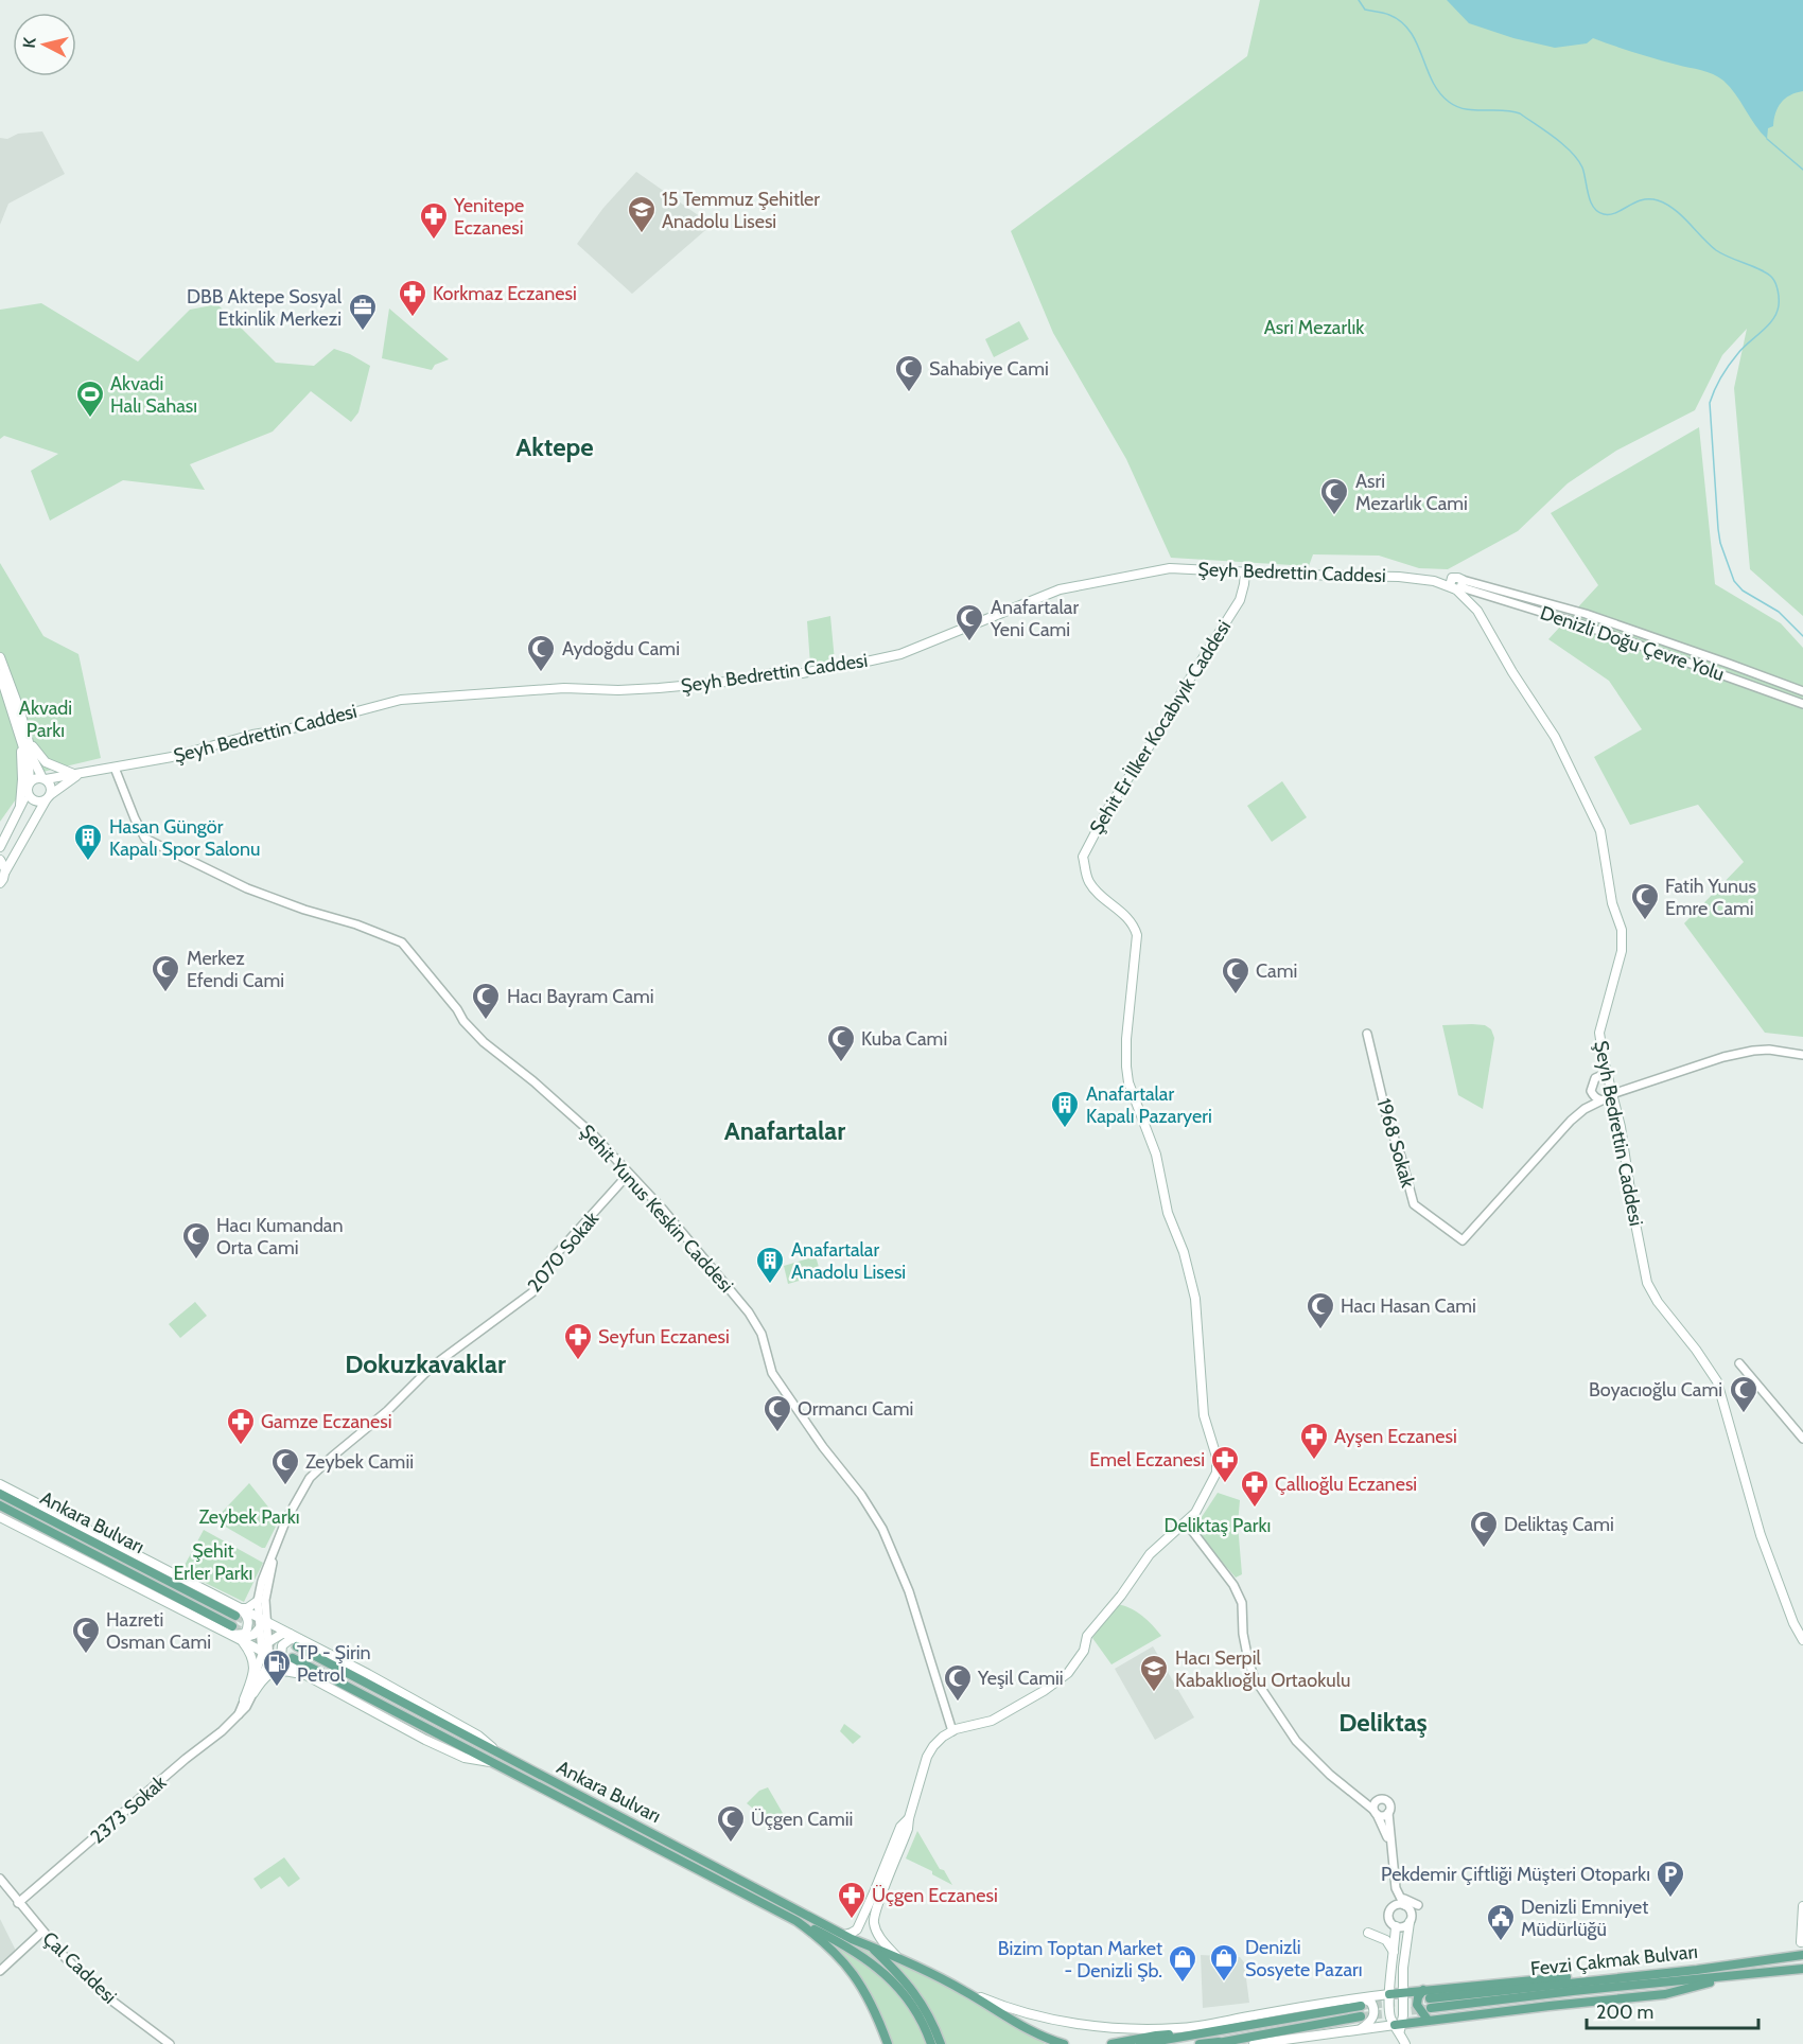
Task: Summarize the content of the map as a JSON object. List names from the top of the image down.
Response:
{
  "streets": {
    "main road": [
      "Şeyh Bedrettin Caddesi",
      "Şehit Er İlker Kocabıyık Caddesi",
      "Ankara Bulvarı",
      "Fevzi Çakmak Bulvarı"
    ],
    "street": [
      "Denizli Doğu Çevre Yolu",
      "1968 Sokak",
      "Şehit Yunus Keskin Caddesi",
      "2070 Sokak",
      "2373 Sokak",
      "Çal Caddesi"
    ]
  },
  "crossings": [
    ["Şeyh Bedrettin Caddesi", "Denizli Doğu Çevre Yolu"],
    ["Şeyh Bedrettin Caddesi", "Şehit Er İlker Kocabıyık Caddesi"],
    ["Şeyh Bedrettin Caddesi", "Şehit Yunus Keskin Caddesi"],
    ["Şehit Er İlker Kocabıyık Caddesi", "Şehit Yunus Keskin Caddesi"],
    ["Şehit Er İlker Kocabıyık Caddesi", "Ankara Bulvarı"],
    ["Şehit Yunus Keskin Caddesi", "2070 Sokak"],
    ["2373 Sokak", "Çal Caddesi"]
  ],
  "districts": [
    "Aktepe",
    "Anafartalar",
    "Dokuzkavaklar",
    "Deliktaş"
  ],
  "parks": [
    "Asri Mezarlık",
    "Akvadi Parkı",
    "Zeybek Parkı",
    "Deliktaş Parkı",
    "Şehit Erler Parkı"
  ],
  "places": {
    "school or university": ["15 Temmuz Şehitler Anadolu Lisesi", "Hacı Serpil Kabaklıoğlu Ortaokulu"],
    "pharmacy": [
      "Yenitepe Eczanesi",
      "Korkmaz Eczanesi",
      "Seyfun Eczanesi",
      "Gamze Eczanesi",
      "Ayşen Eczanesi",
      "Emel Eczanesi",
      "Çallıoğlu Eczanesi",
      "Üçgen Eczanesi"
    ],
    "office": ["DBB Aktepe Sosyal Etkinlik Merkezi"],
    "mosque": [
      "Sahabiye Cami",
      "Asri Mezarlık Cami",
      "Anafartalar Yeni Cami",
      "Aydoğdu Cami",
      "Fatih Yunus Emre Cami",
      "Merkez Efendi Cami",
      "Cami",
      "Hacı Bayram Cami",
      "Kuba Cami",
      "Hacı Kumandan Orta Cami",
      "Hacı Hasan Cami",
      "Boyacıoğlu Cami",
      "Ormancı Cami",
      "Zeybek Camii",
      "Deliktaş Cami",
      "Hazreti Osman Cami",
      "Yeşil Camii",
      "Üçgen Camii"
    ],
    "sports": ["Akvadi Halı Sahası"],
    "building": ["Hasan Güngör Kapalı Spor Salonu", "Anafartalar Kapalı Pazaryeri", "Anafartalar Anadolu Lisesi"],
    "fuel station": ["TP - Şirin Petrol"],
    "parking": ["Pekdemir Çiftliği Müşteri Otoparkı"],
    "public building": ["Denizli Emniyet Müdürlüğü"],
    "shop": ["Denizli Sosyete Pazarı", "Bizim Toptan Market - Denizli Şb."]
  },
  "scale_bar": "200 m",
  "north": "left"
}
